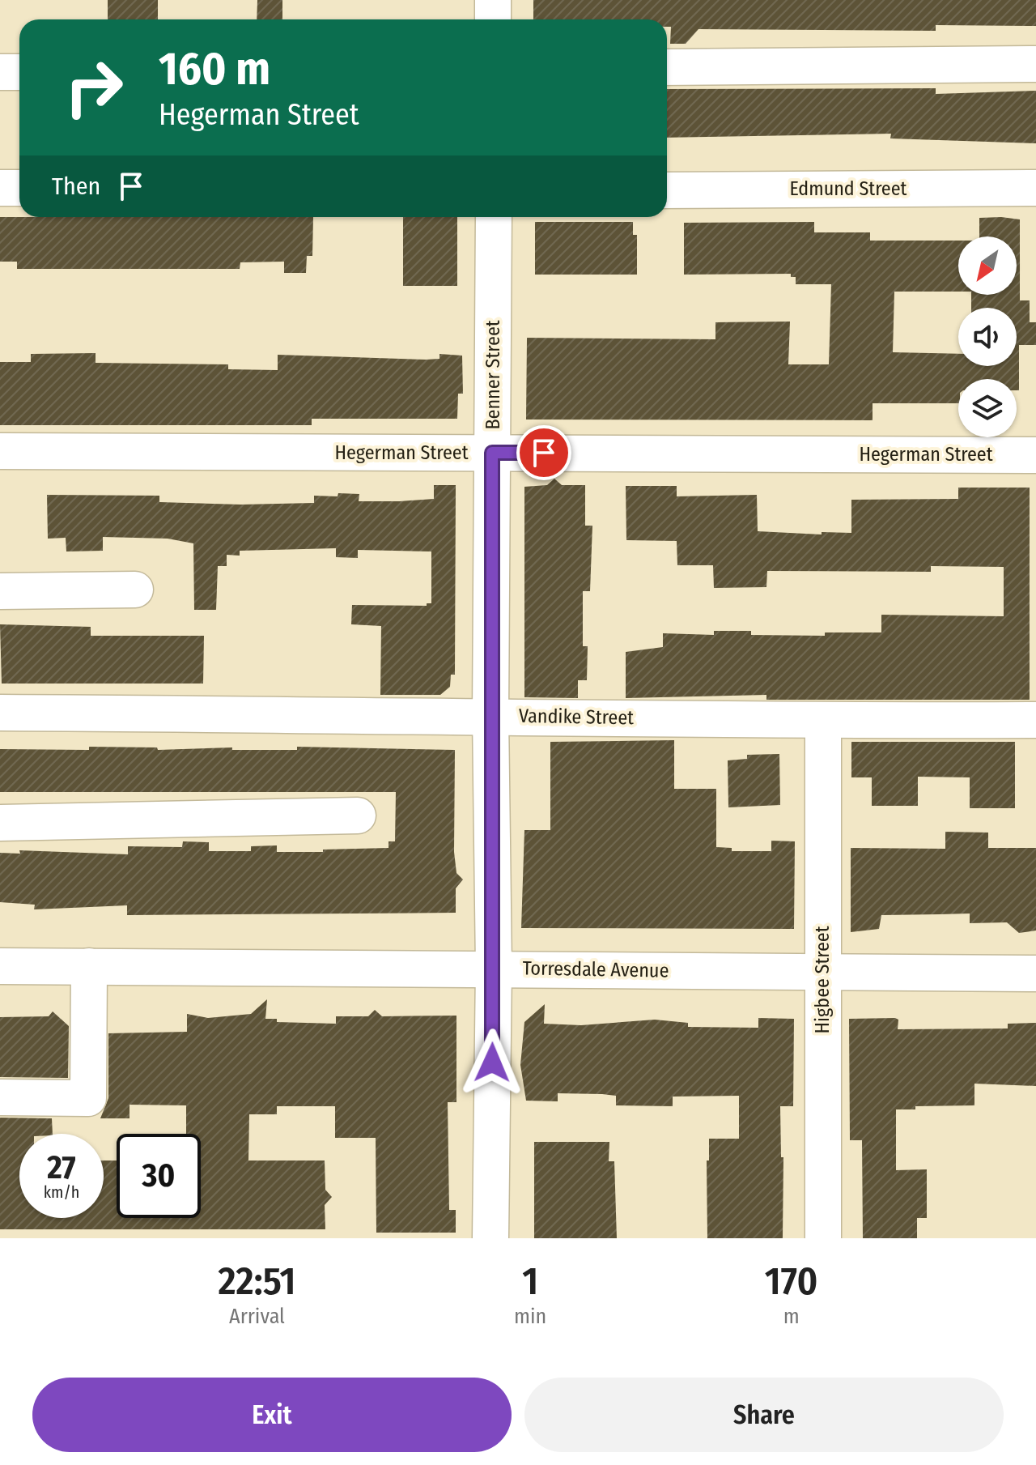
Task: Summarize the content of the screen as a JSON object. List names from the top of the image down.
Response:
{
  "streets": {
    "street": [
      "Edmund Street",
      "Benner Street",
      "Hegerman Street",
      "Vandike Street",
      "Torresdale Avenue",
      "Higbee Street"
    ]
  },
  "crossings": [
    ["Benner Street", "Hegerman Street"],
    ["Benner Street", "Vandike Street"],
    ["Benner Street", "Torresdale Avenue"],
    ["Vandike Street", "Higbee Street"],
    ["Torresdale Avenue", "Higbee Street"]
  ],
  "north": "bottom left",
  "page": {
    "turn": ["160 m", "Hegerman Street"],
    "then": "Then",
    "speed": "27 km/h",
    "limit": "30",
    "eta": [
      "22:51",
      "Arrival",
      "1",
      "min",
      "170",
      "m"
    ],
    "buttons": ["Exit", "Share"]
  }
}
